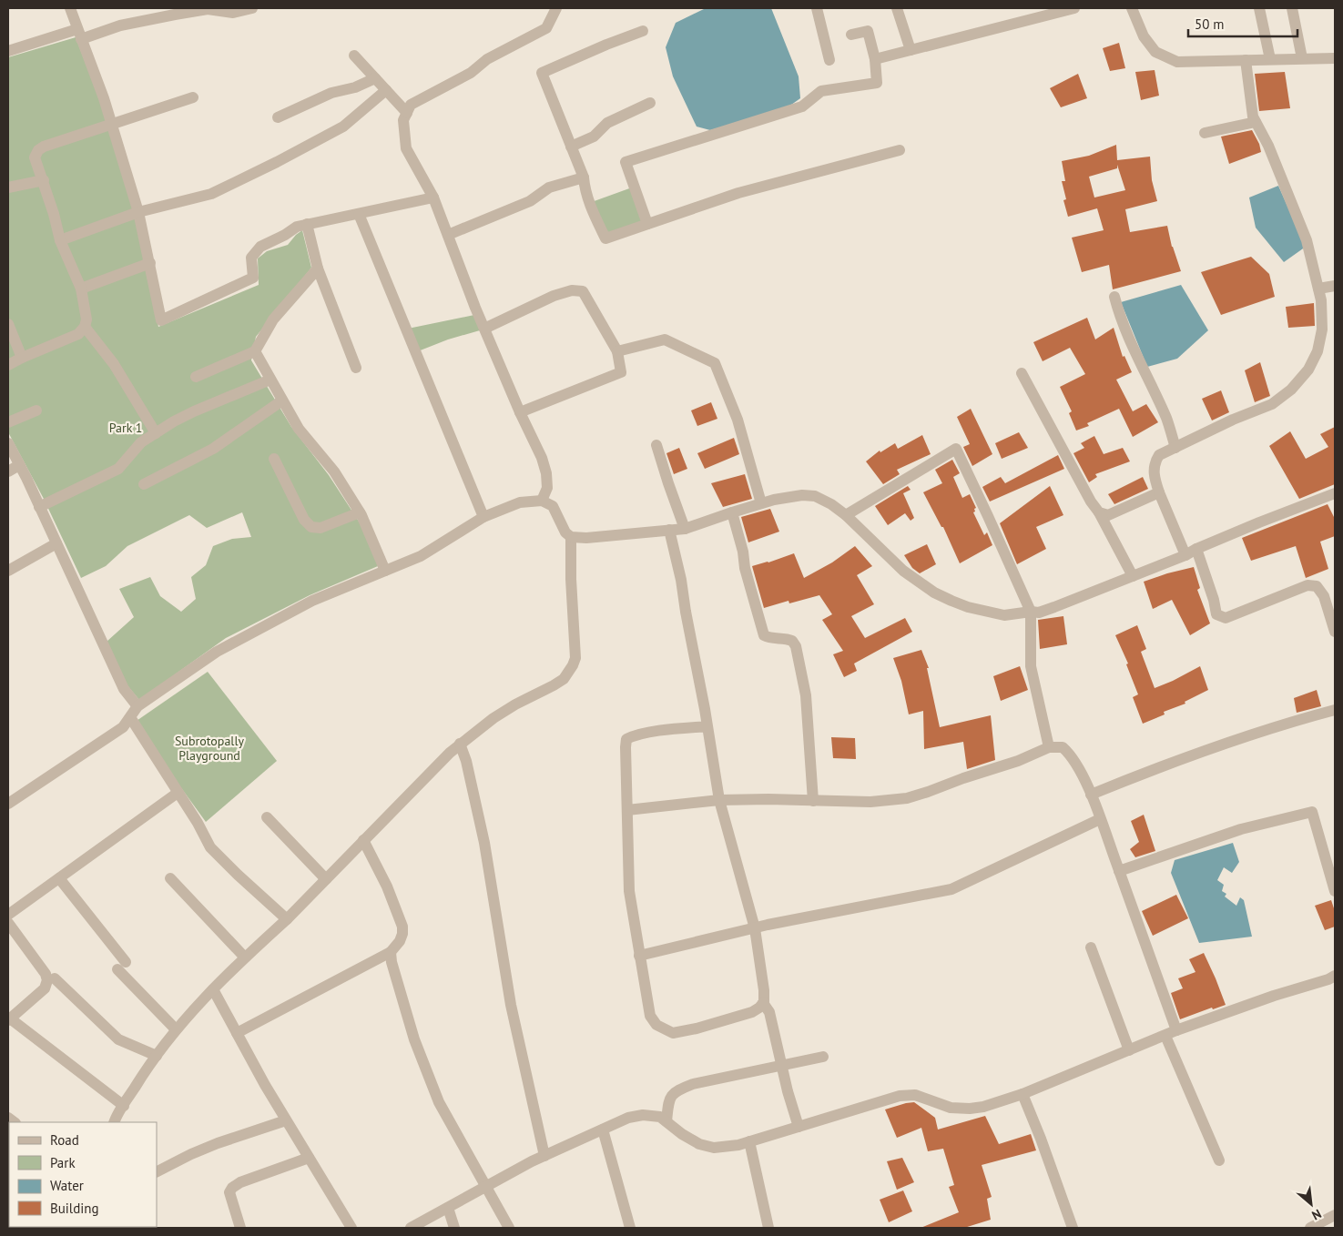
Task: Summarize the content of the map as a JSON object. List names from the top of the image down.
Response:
{
  "parks": ["Park 1", "Subrotopally Playground"],
  "legend": [
    "Road",
    "Park",
    "Water",
    "Building"
  ],
  "scale_bar": "50 m",
  "north": "bottom right"
}
